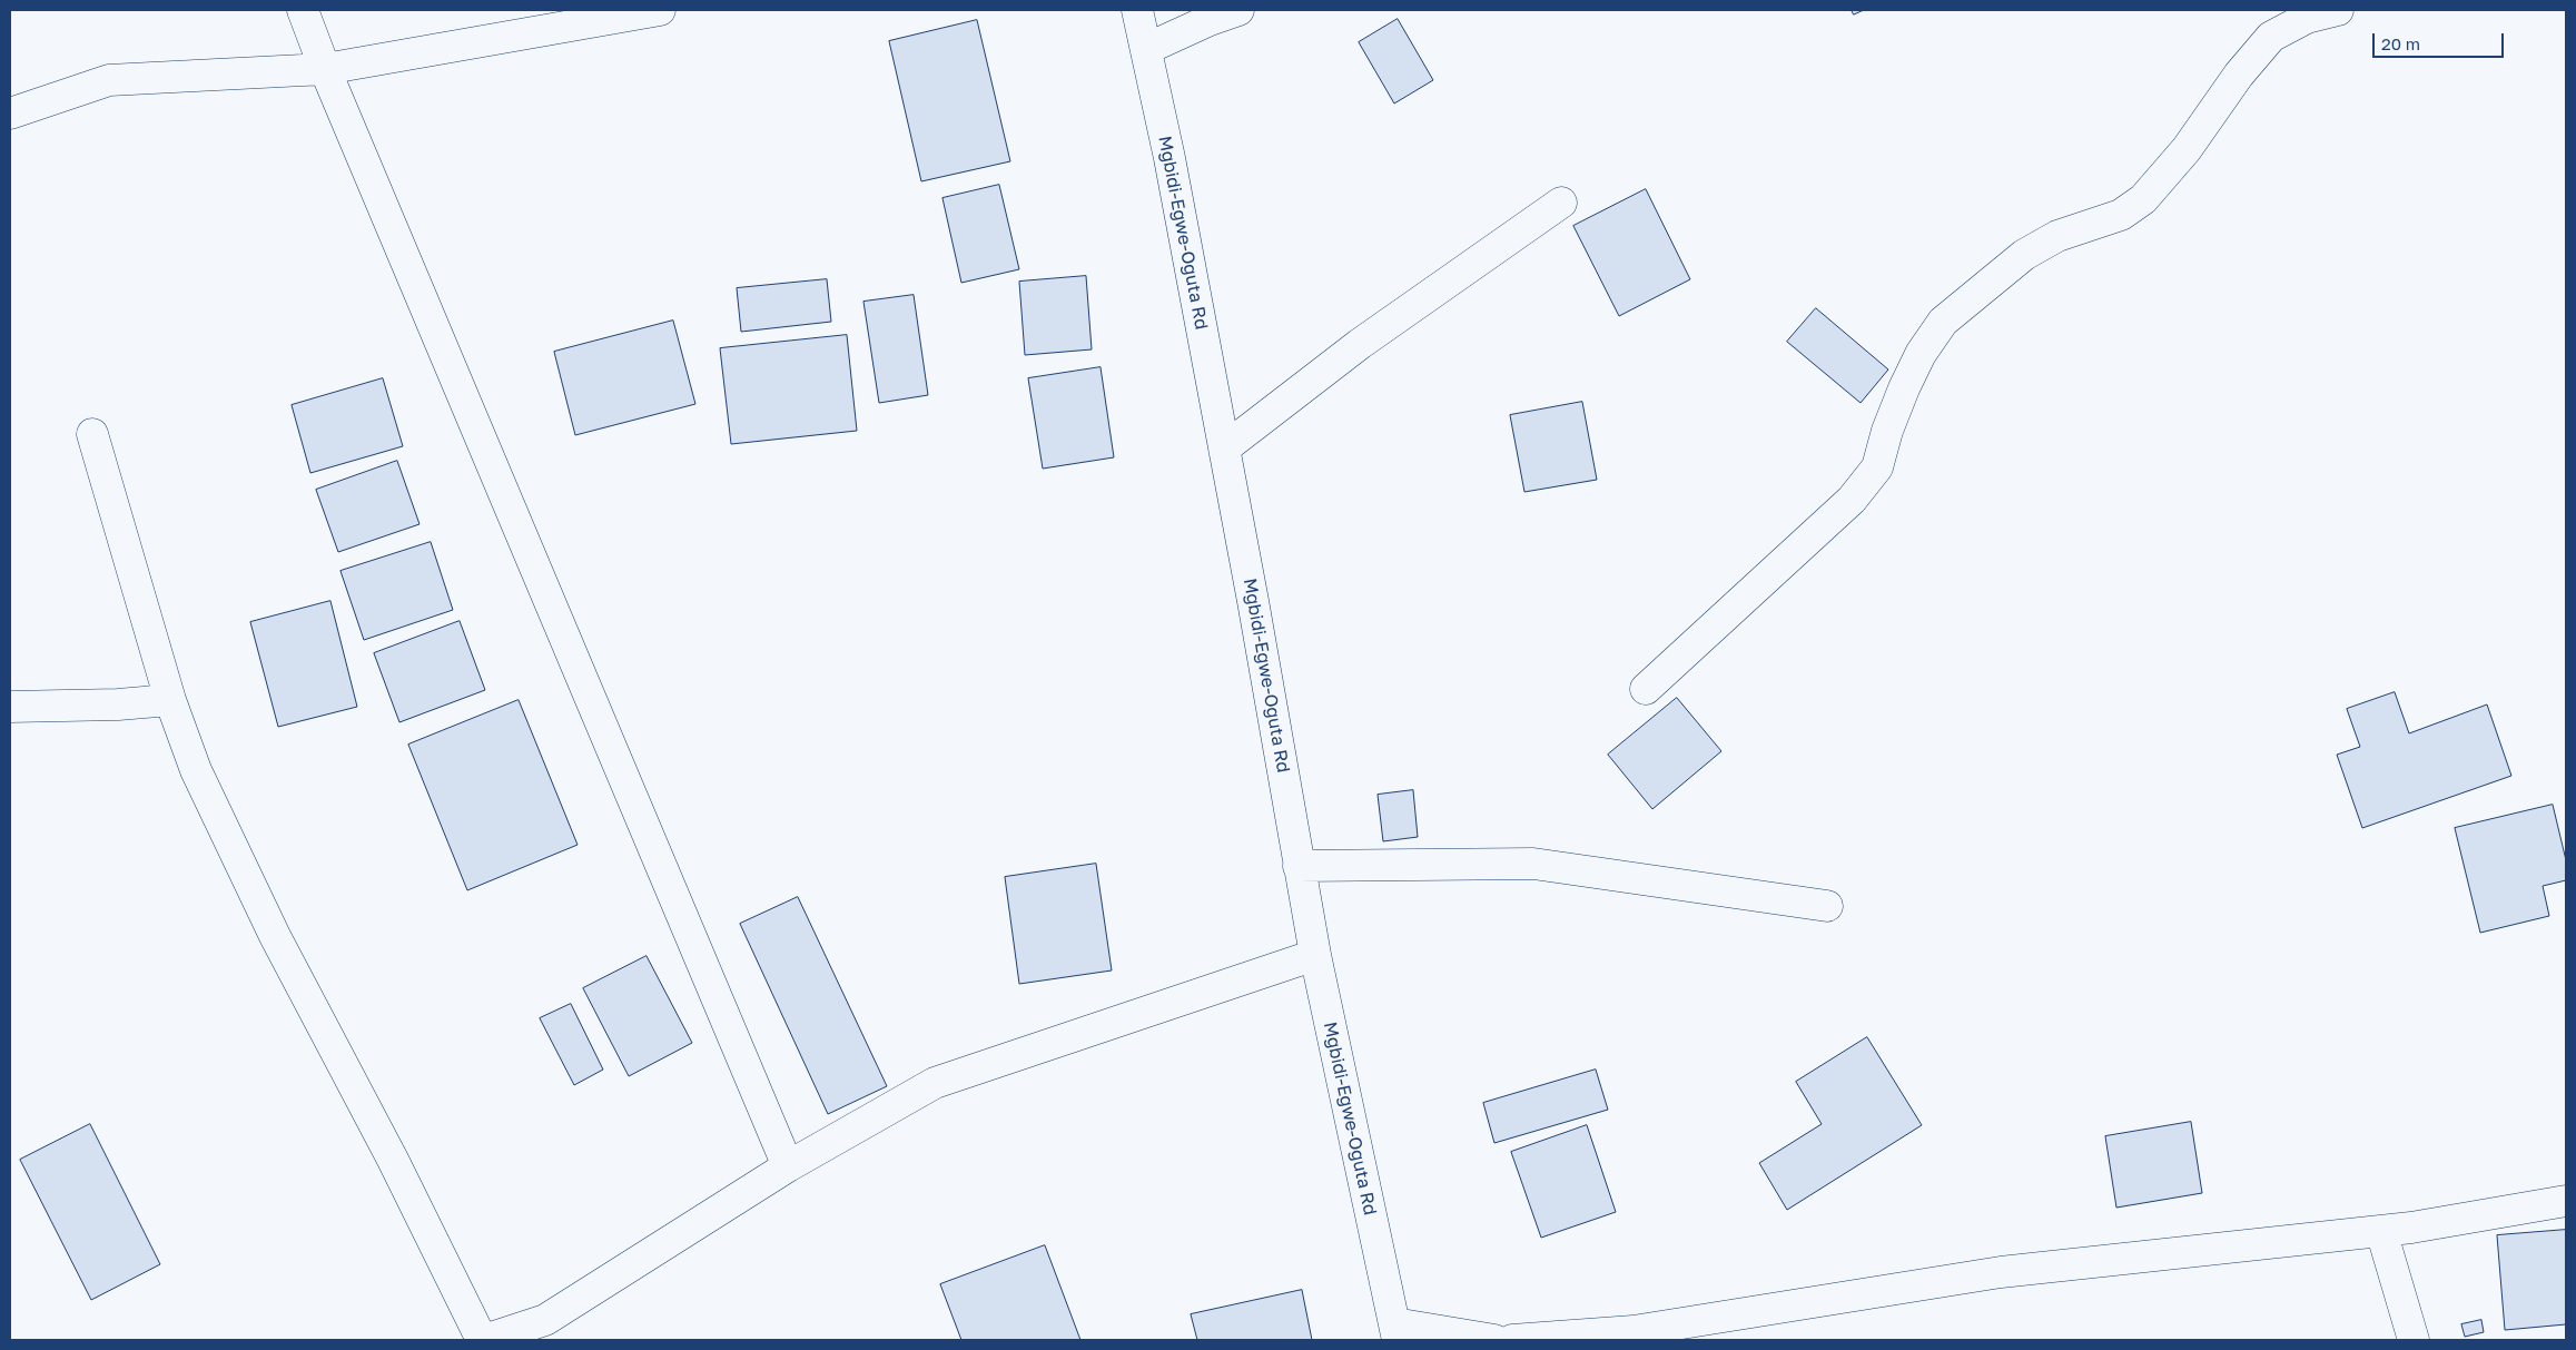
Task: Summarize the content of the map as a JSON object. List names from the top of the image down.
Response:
{
  "streets": {
    "street": ["Mgbidi-Egwe-Oguta Rd"]
  },
  "scale_bar": "20 m"
}
